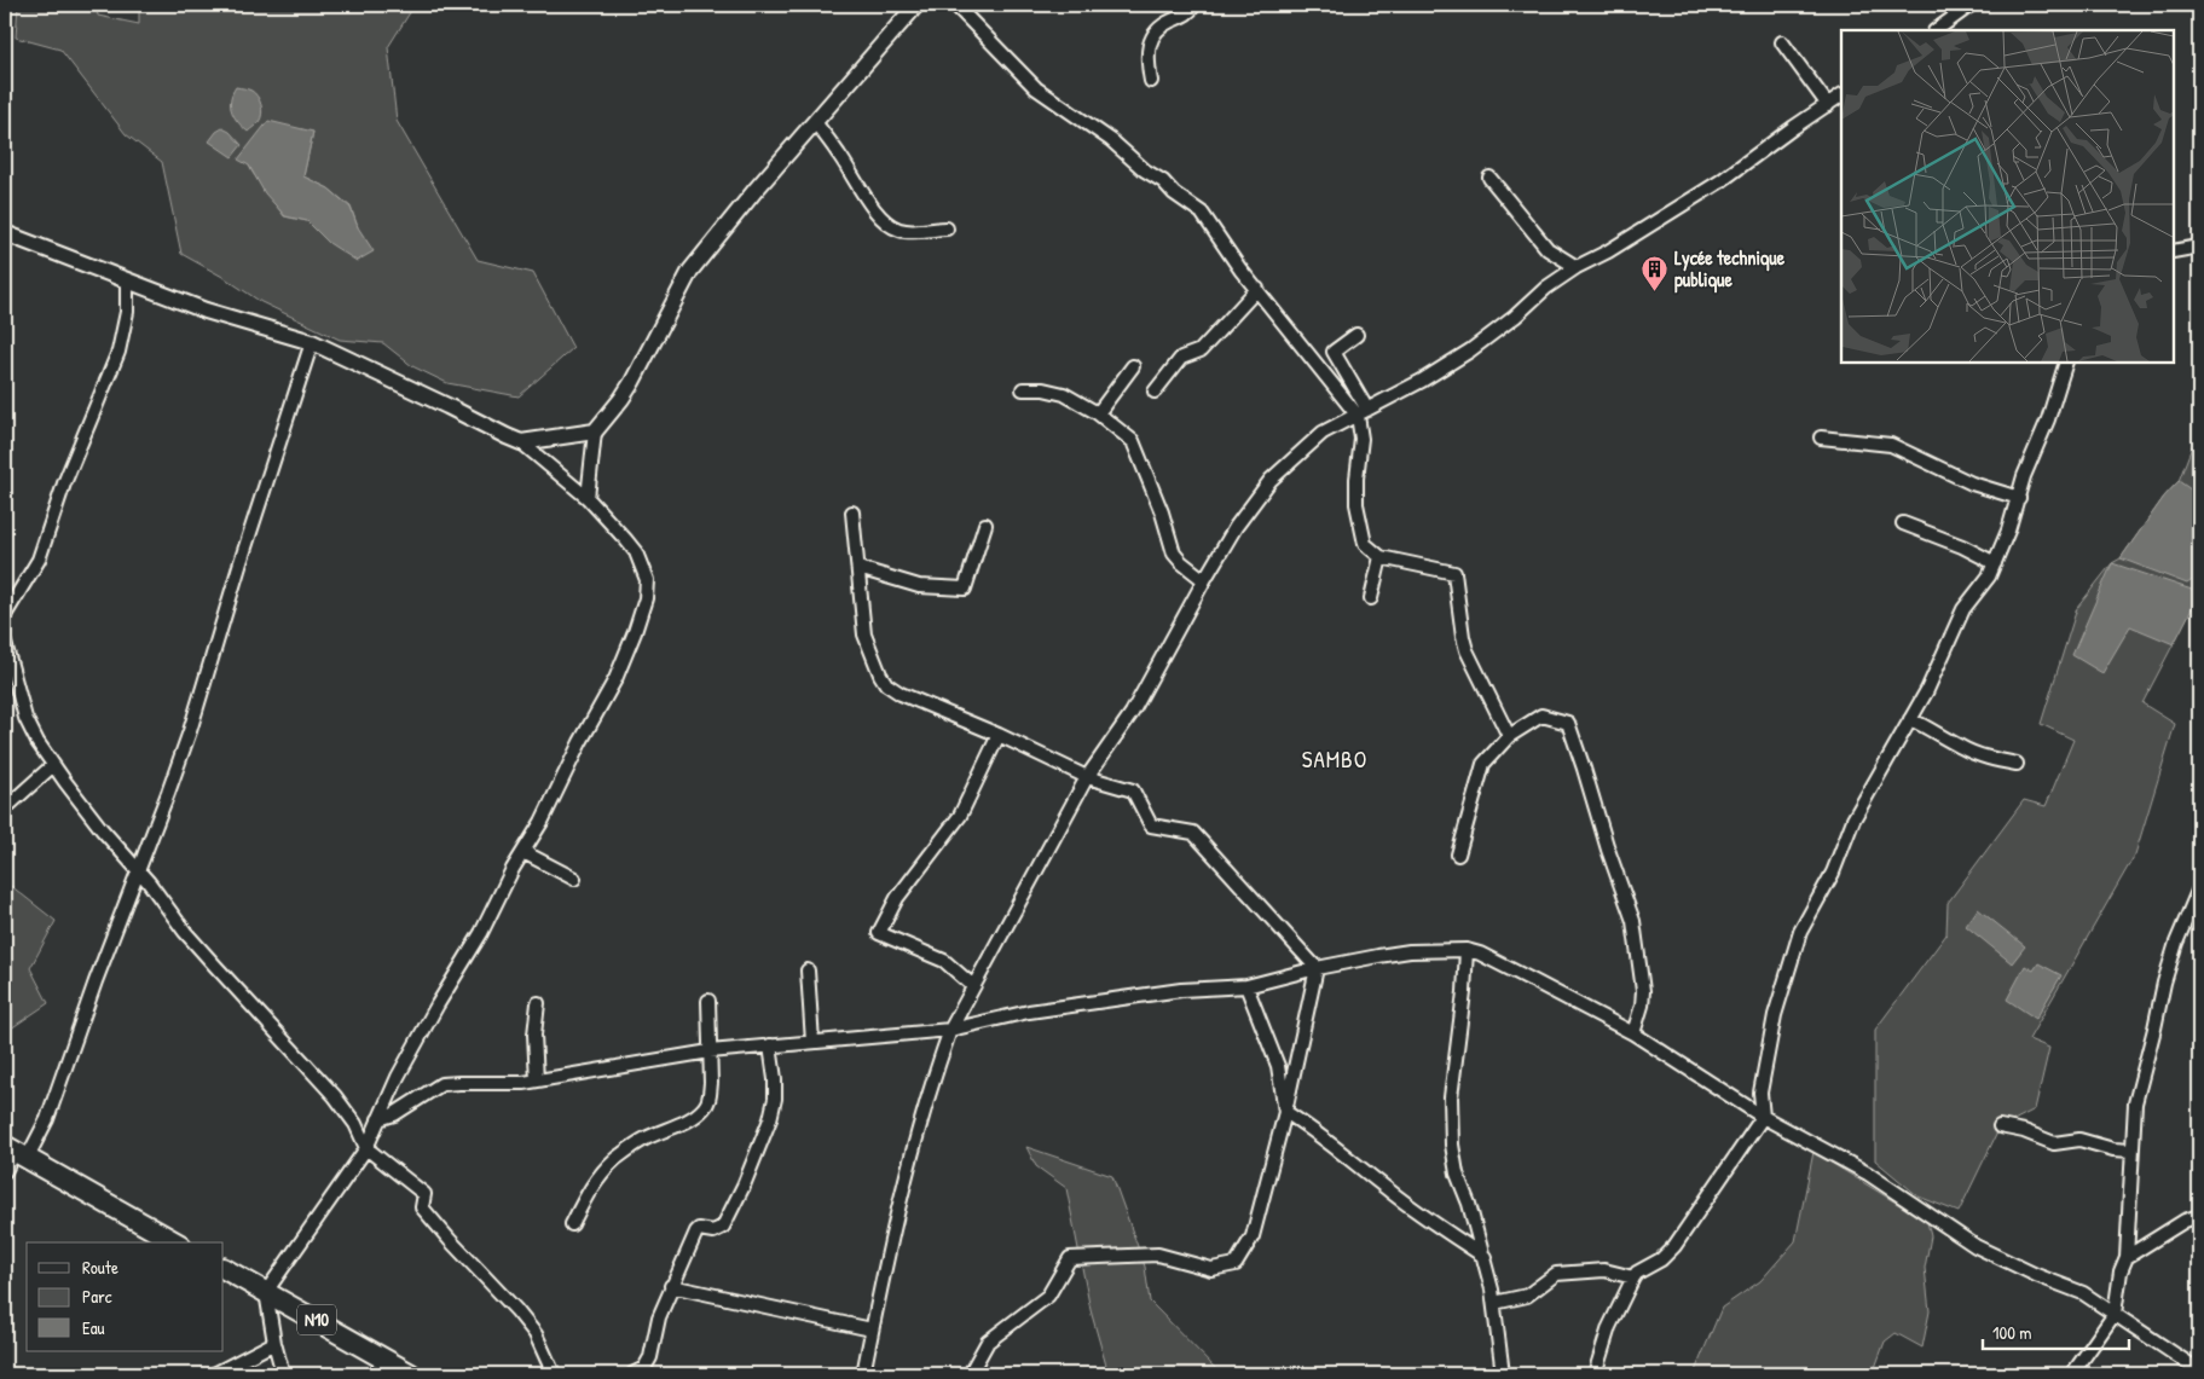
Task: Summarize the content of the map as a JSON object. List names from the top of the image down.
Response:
{
  "streets": {
    "highway": ["N10"]
  },
  "districts": ["SAMBO"],
  "places": {
    "building": ["Lycée technique publique"]
  },
  "legend": ["Route", "Parc", "Eau"],
  "scale_bar": "100 m"
}
